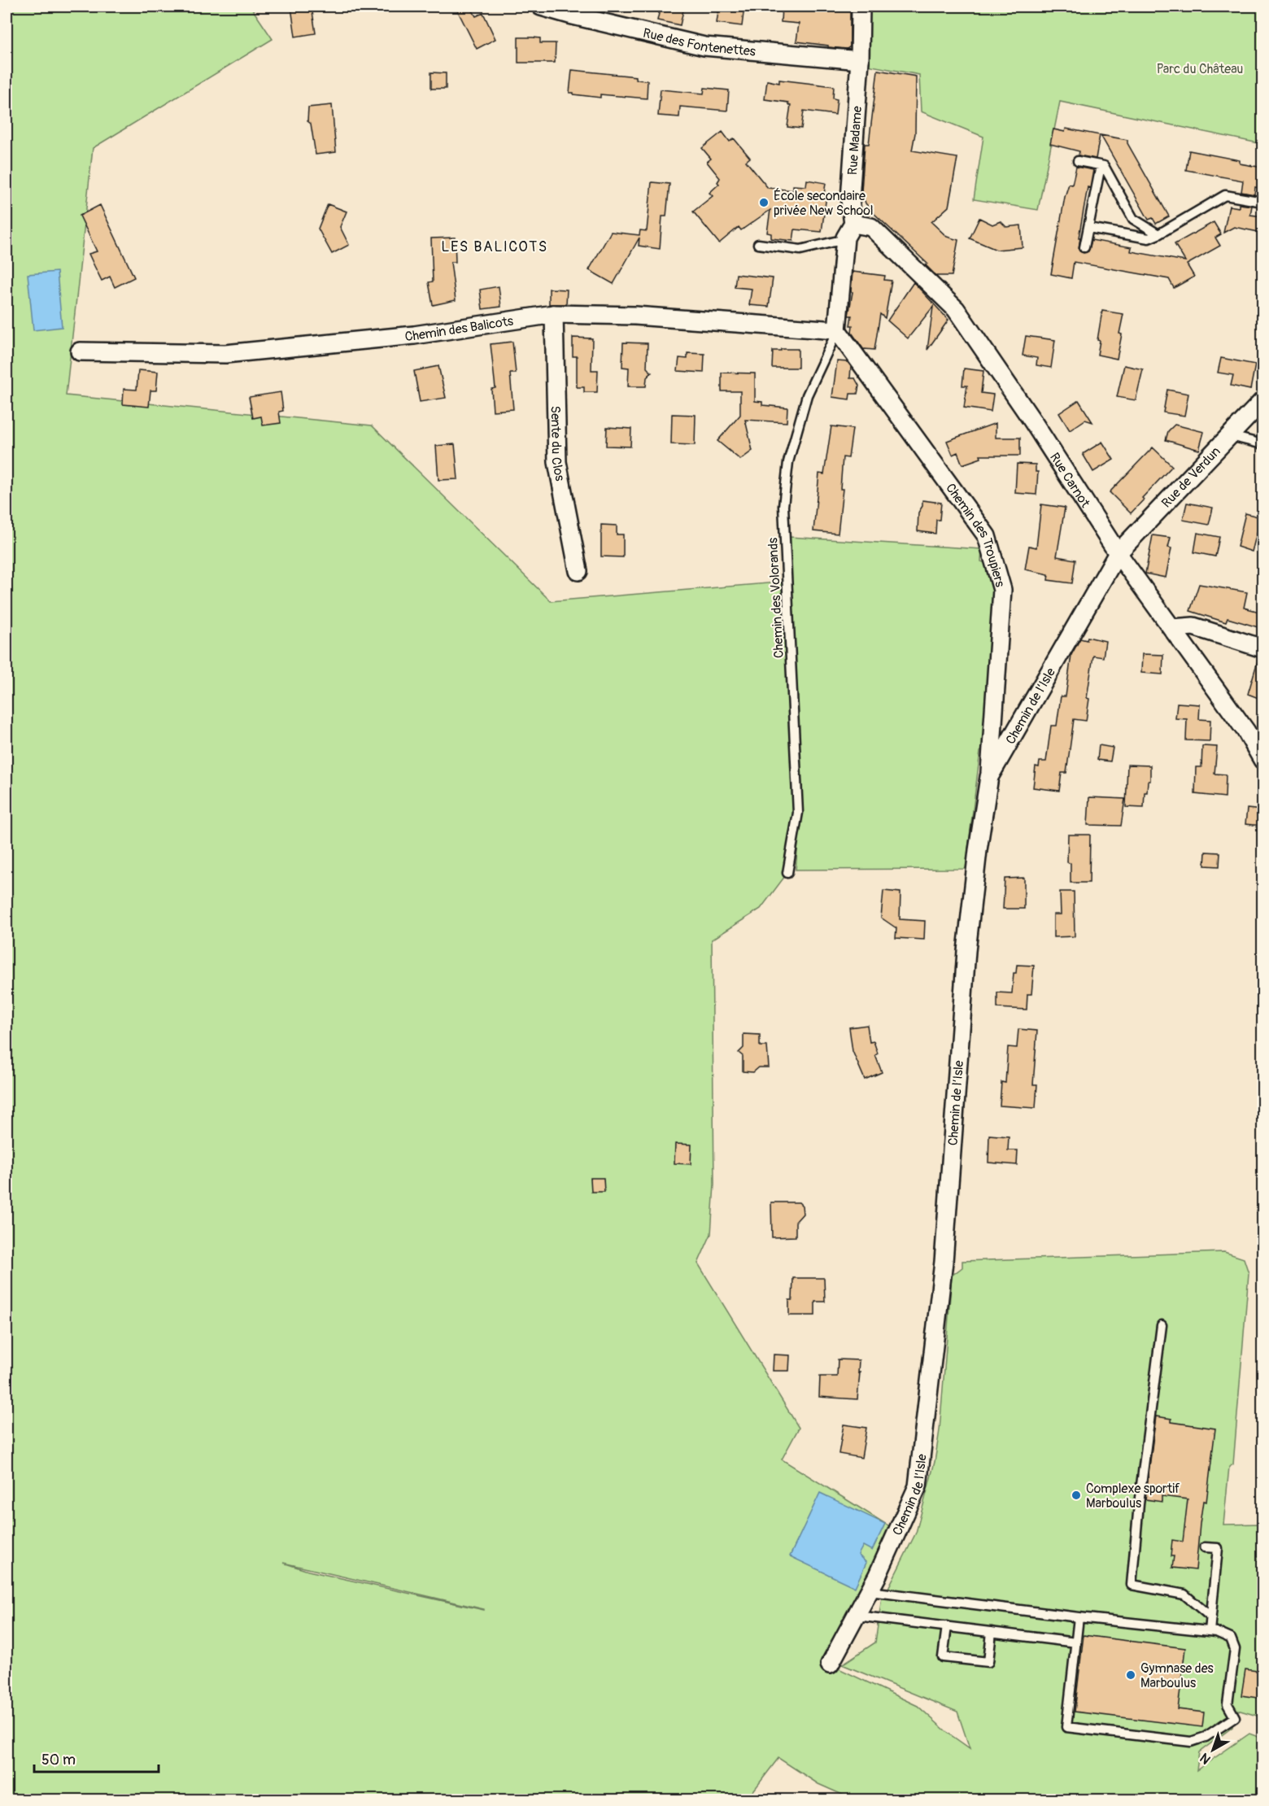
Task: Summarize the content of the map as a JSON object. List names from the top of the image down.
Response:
{
  "streets": {
    "street": [
      "Rue des Fontenettes",
      "Rue Madame",
      "Chemin des Balicots",
      "Sente du Clos",
      "Rue de Verdun",
      "Rue Carnot",
      "Chemin des Troupiers",
      "Chemin de l’Isle"
    ],
    "lane": ["Chemin des Volorands"]
  },
  "crossings": [
    ["Rue des Fontenettes", "Rue Madame"],
    ["Rue Madame", "Rue Carnot"],
    ["Chemin des Balicots", "Sente du Clos"],
    ["Chemin des Balicots", "Chemin des Troupiers"],
    ["Chemin des Balicots", "Chemin des Volorands"],
    ["Rue de Verdun", "Rue Carnot"],
    ["Rue de Verdun", "Chemin de l’Isle"],
    ["Rue Carnot", "Chemin de l’Isle"],
    ["Chemin des Troupiers", "Chemin des Volorands"],
    ["Chemin des Troupiers", "Chemin de l’Isle"]
  ],
  "districts": ["LES BALICOTS"],
  "parks": ["Parc du Château"],
  "places": ["École secondaire privée New School", "Complexe sportif Marboulus", "Gymnase des Marboulus"],
  "scale_bar": "50 m",
  "north": "bottom left"
}
